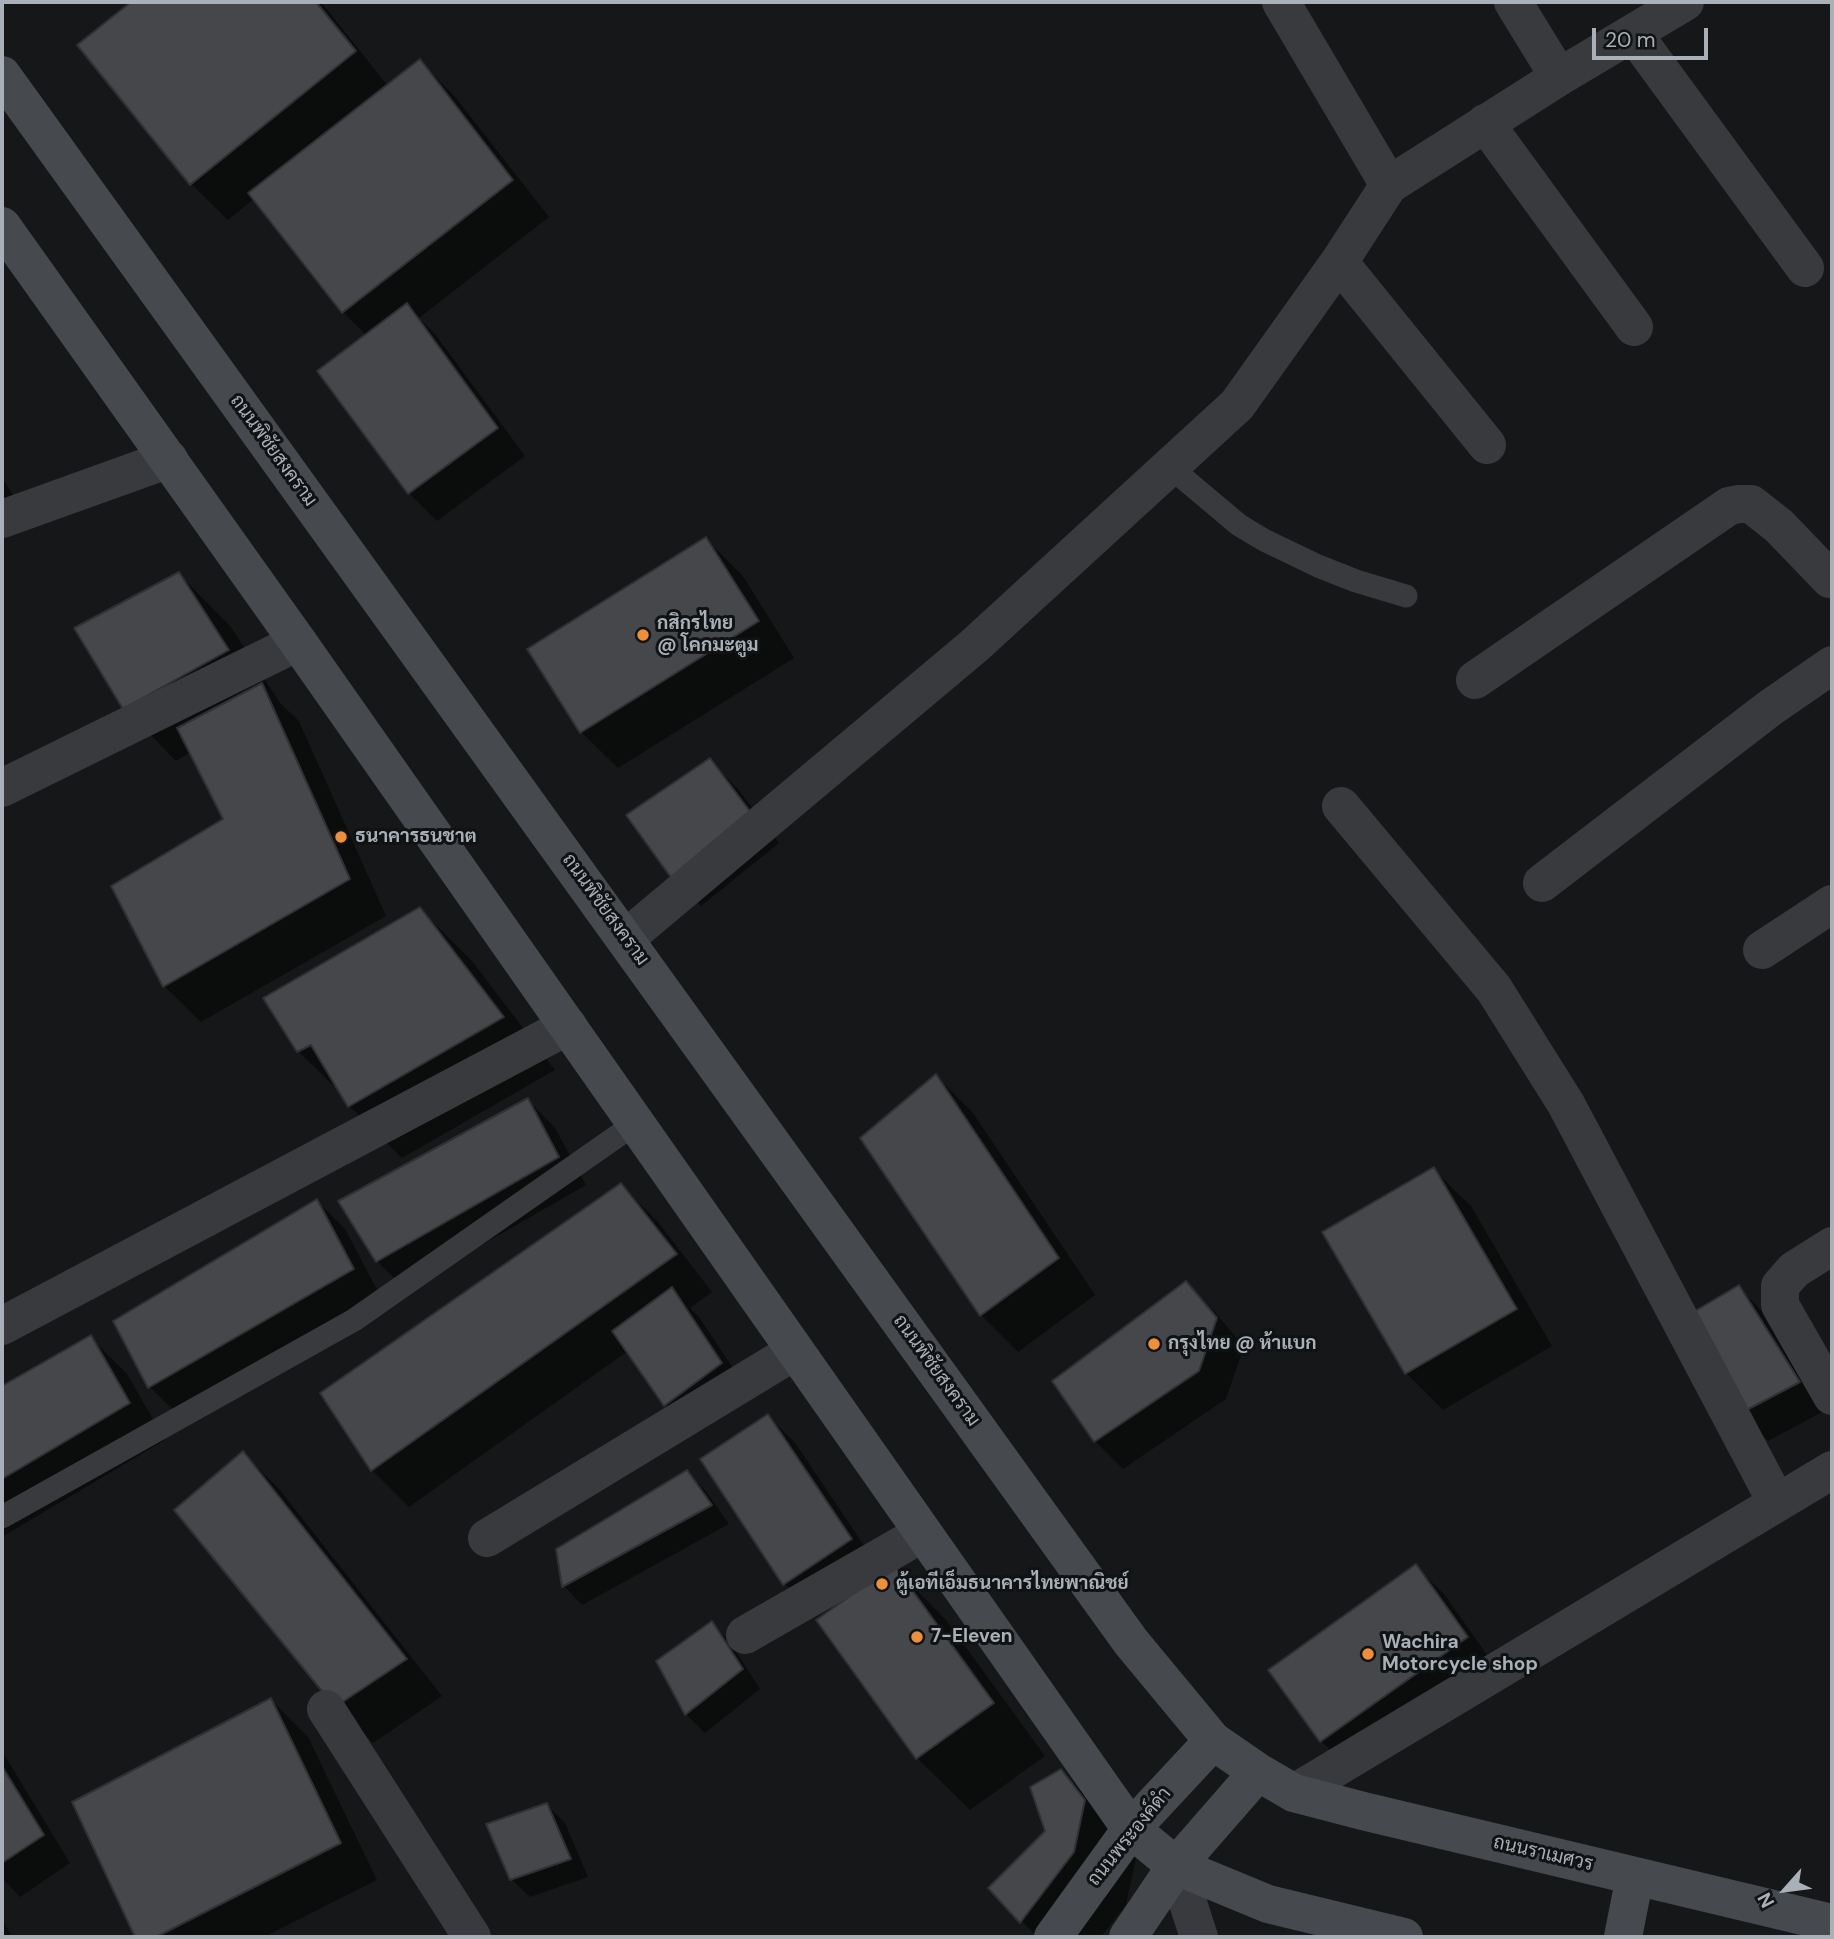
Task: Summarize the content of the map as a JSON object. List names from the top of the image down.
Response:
{
  "streets": {
    "main road": ["ถนนพิชัยสงคราม", "ถนนพระองค์ดำ", "ถนนราเมศวร"]
  },
  "crossings": [
    ["ถนนพิชัยสงคราม", "ถนนพระองค์ดำ"],
    ["ถนนพิชัยสงคราม", "ถนนราเมศวร"]
  ],
  "places": [
    "กสิกรไทย @ โคกมะตูม",
    "ธนาคารธนชาต",
    "กรุงไทย @ ห้าแบก",
    "ตู้เอทีเอ็มธนาคารไทยพาณิชย์",
    "7-Eleven",
    "Wachira Motorcycle shop"
  ],
  "scale_bar": "20 m",
  "north": "bottom left"
}
